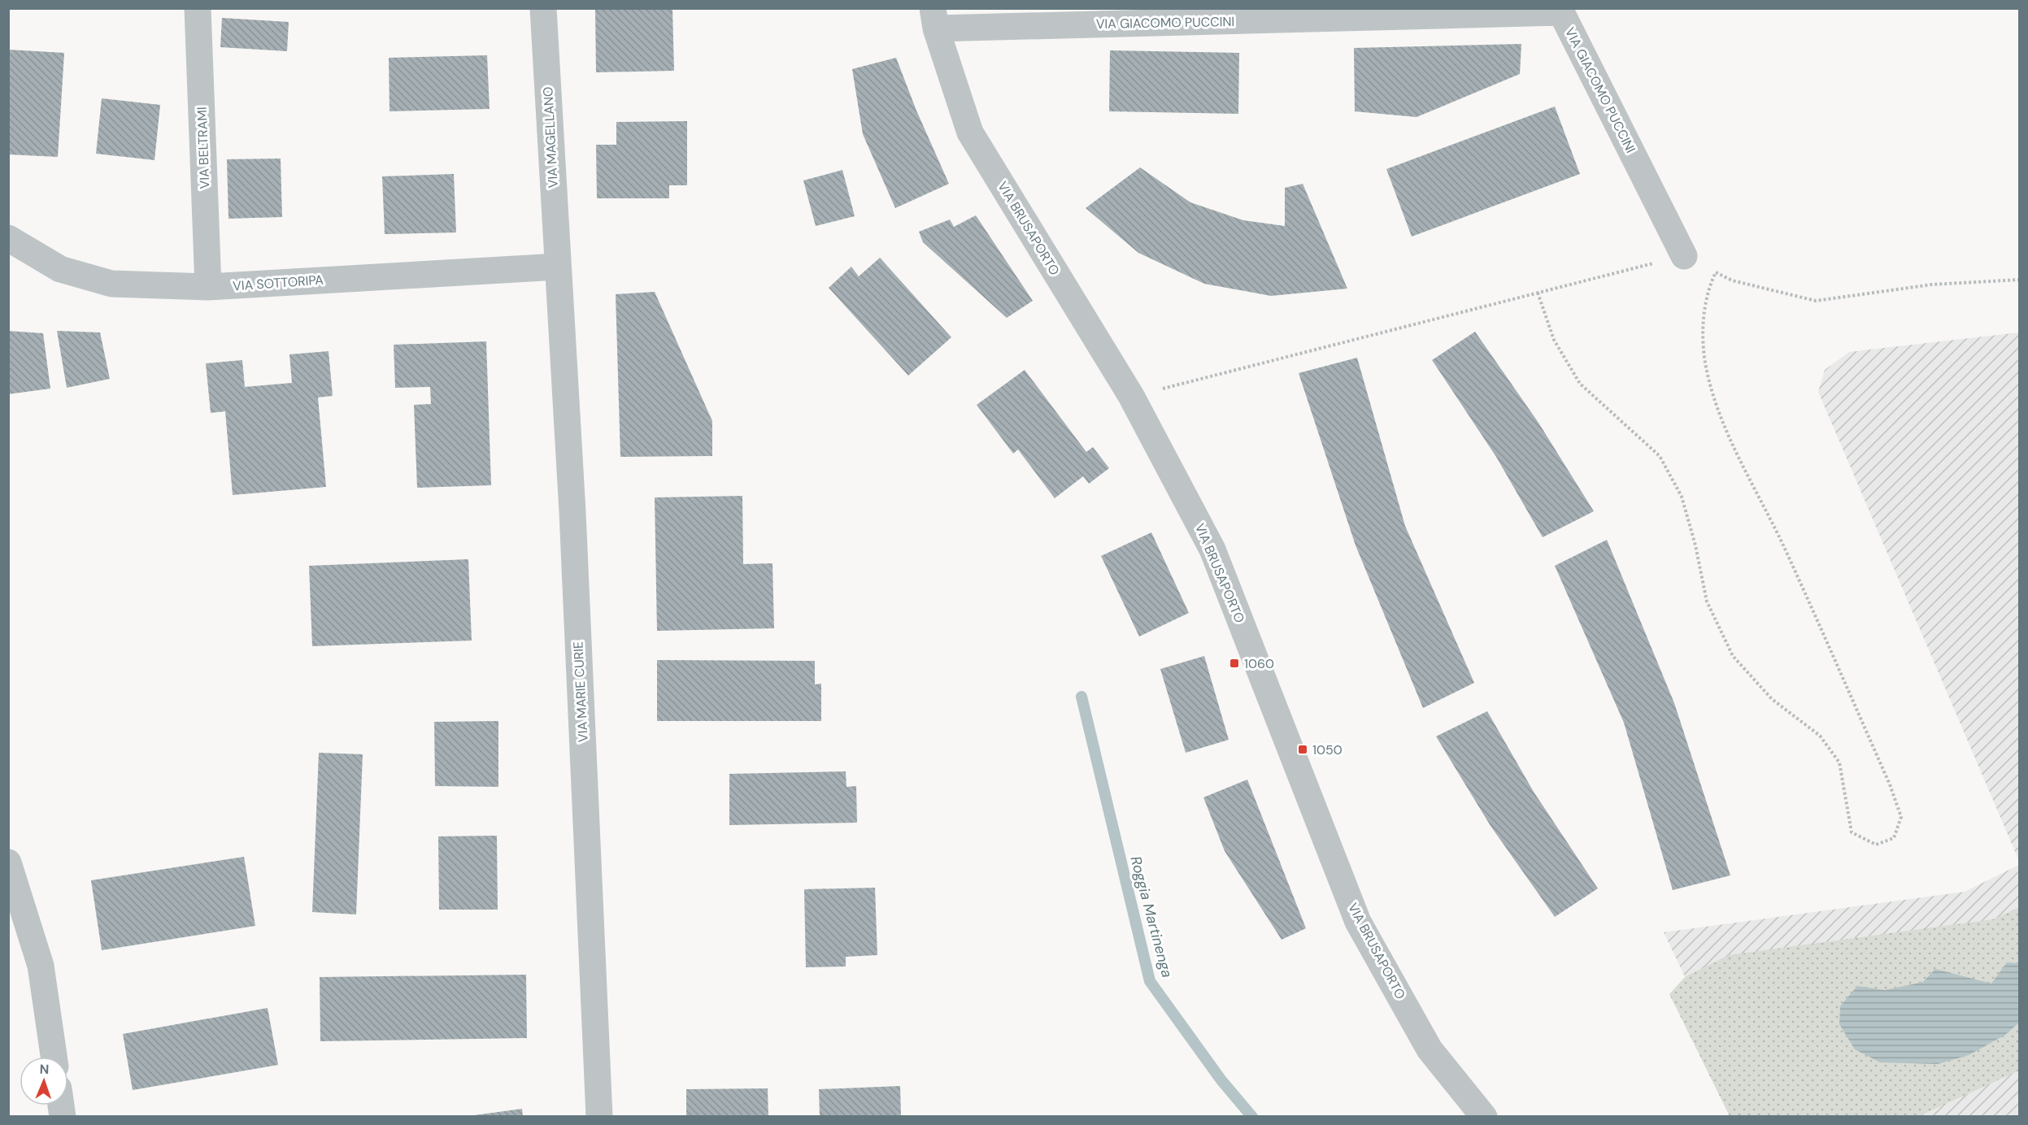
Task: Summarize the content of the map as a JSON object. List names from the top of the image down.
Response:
{
  "streets": {
    "street": [
      "VIA GIACOMO PUCCINI",
      "VIA MAGELLANO",
      "VIA BELTRAMI",
      "VIA BRUSAPORTO",
      "VIA SOTTORIPA",
      "VIA MARIE CURIE"
    ]
  },
  "crossings": [
    ["VIA GIACOMO PUCCINI", "VIA BRUSAPORTO"],
    ["VIA MAGELLANO", "VIA SOTTORIPA"],
    ["VIA MAGELLANO", "VIA MARIE CURIE"],
    ["VIA BELTRAMI", "VIA SOTTORIPA"],
    ["VIA SOTTORIPA", "VIA MARIE CURIE"]
  ],
  "water": ["Roggia Martinenga"],
  "places": {
    "transit": ["1060", "1050"]
  },
  "north": "top"
}
